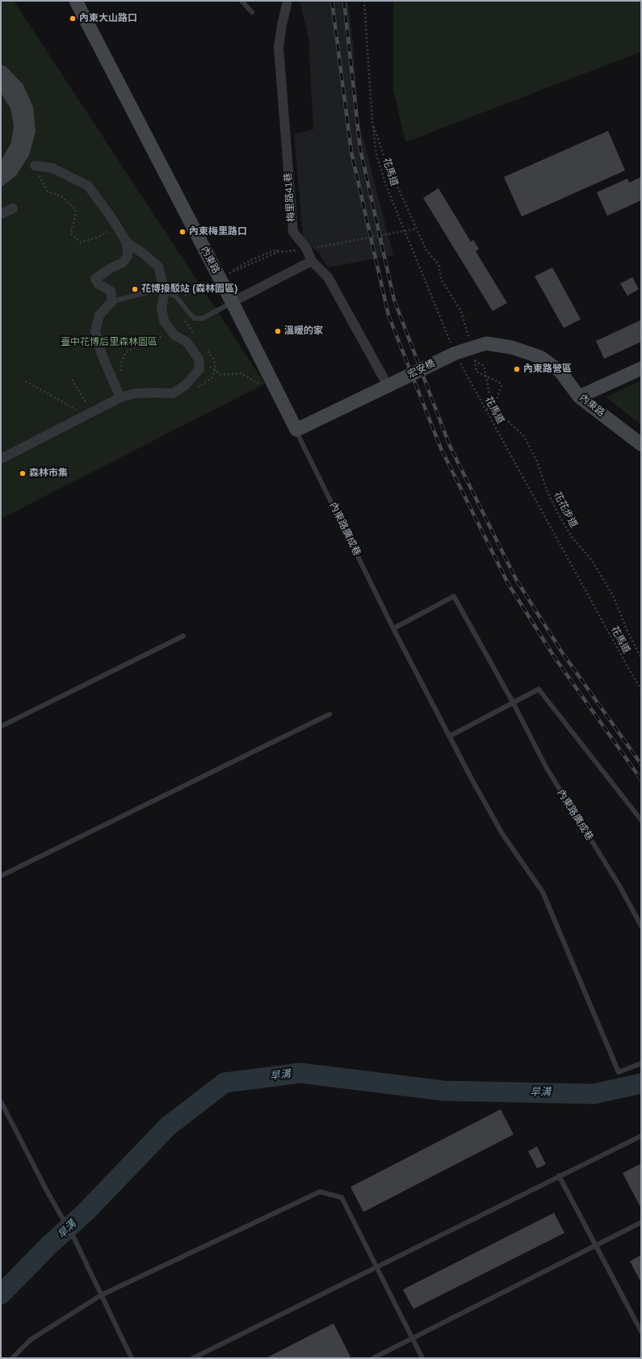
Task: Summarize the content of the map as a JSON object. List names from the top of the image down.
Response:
{
  "streets": {
    "street": ["梅里路41巷", "內東路", "宏安橋"],
    "lane": ["內東路廣成巷"],
    "path": ["花馬道", "花花步道"]
  },
  "crossings": [
    ["花馬道", "內東路"],
    ["花馬道", "宏安橋"],
    ["梅里路41巷", "宏安橋"],
    ["內東路", "宏安橋"],
    ["內東路", "內東路廣成巷"]
  ],
  "water": ["旱溝"],
  "parks": ["臺中花博后里森林園區"],
  "places": [
    "內東大山路口",
    "內東梅里路口",
    "花博接駁站 (森林園區)",
    "溫暖的家",
    "內東路營區",
    "森林市集"
  ]
}
